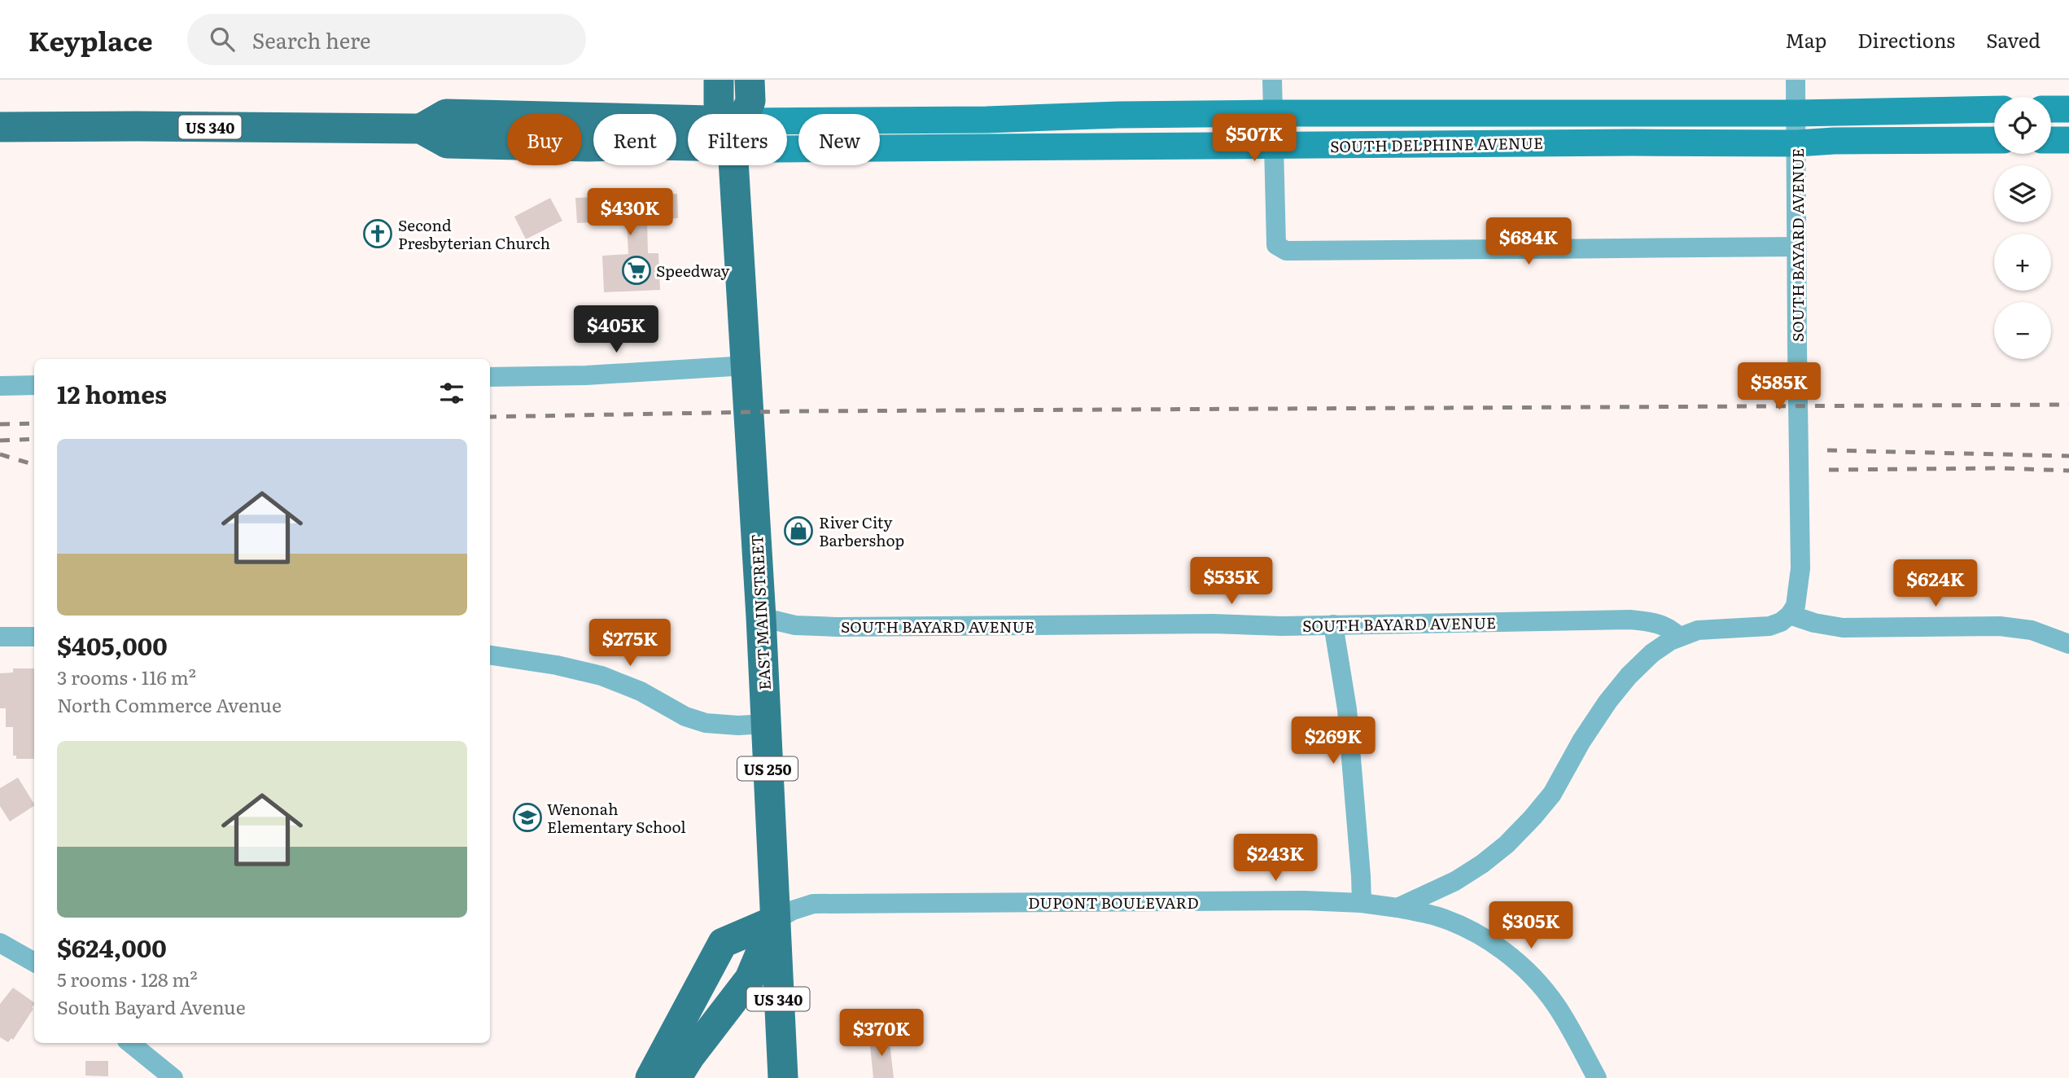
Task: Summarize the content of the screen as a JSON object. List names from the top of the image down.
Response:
{
  "streets": {
    "main road": [
      "US 340",
      "SOUTH DELPHINE AVENUE",
      "EAST MAIN STREET",
      "US 250"
    ],
    "street": ["SOUTH BAYARD AVENUE", "DUPONT BOULEVARD"]
  },
  "crossings": [
    ["SOUTH DELPHINE AVENUE", "SOUTH BAYARD AVENUE"],
    ["SOUTH BAYARD AVENUE", "EAST MAIN STREET"],
    ["EAST MAIN STREET", "US 250"],
    ["EAST MAIN STREET", "DUPONT BOULEVARD"],
    ["US 250", "DUPONT BOULEVARD"]
  ],
  "places": {
    "church": ["Second Presbyterian Church"],
    "supermarket": ["Speedway"],
    "shop": ["River City Barbershop"],
    "school or university": ["Wenonah Elementary School"]
  },
  "page": {
    "header": "Keyplace",
    "search": "Search here",
    "nav": ["Map", "Directions", "Saved"],
    "map_buttons": ["+", "−"],
    "price": [
      "$507K",
      "$430K",
      "$684K",
      "$405K",
      "$585K",
      "$535K",
      "$624K",
      "$275K",
      "$269K",
      "$243K",
      "$305K",
      "$370K"
    ],
    "chip": [
      "Buy",
      "Rent",
      "Filters",
      "New"
    ],
    "heading": "12 homes",
    "list": [
      {
        "name": "$405,000",
        "note": "3 rooms · 116 m² · North Commerce Avenue"
      },
      {
        "name": "$624,000",
        "note": "5 rooms · 128 m² · South Bayard Avenue"
      }
    ]
  }
}
